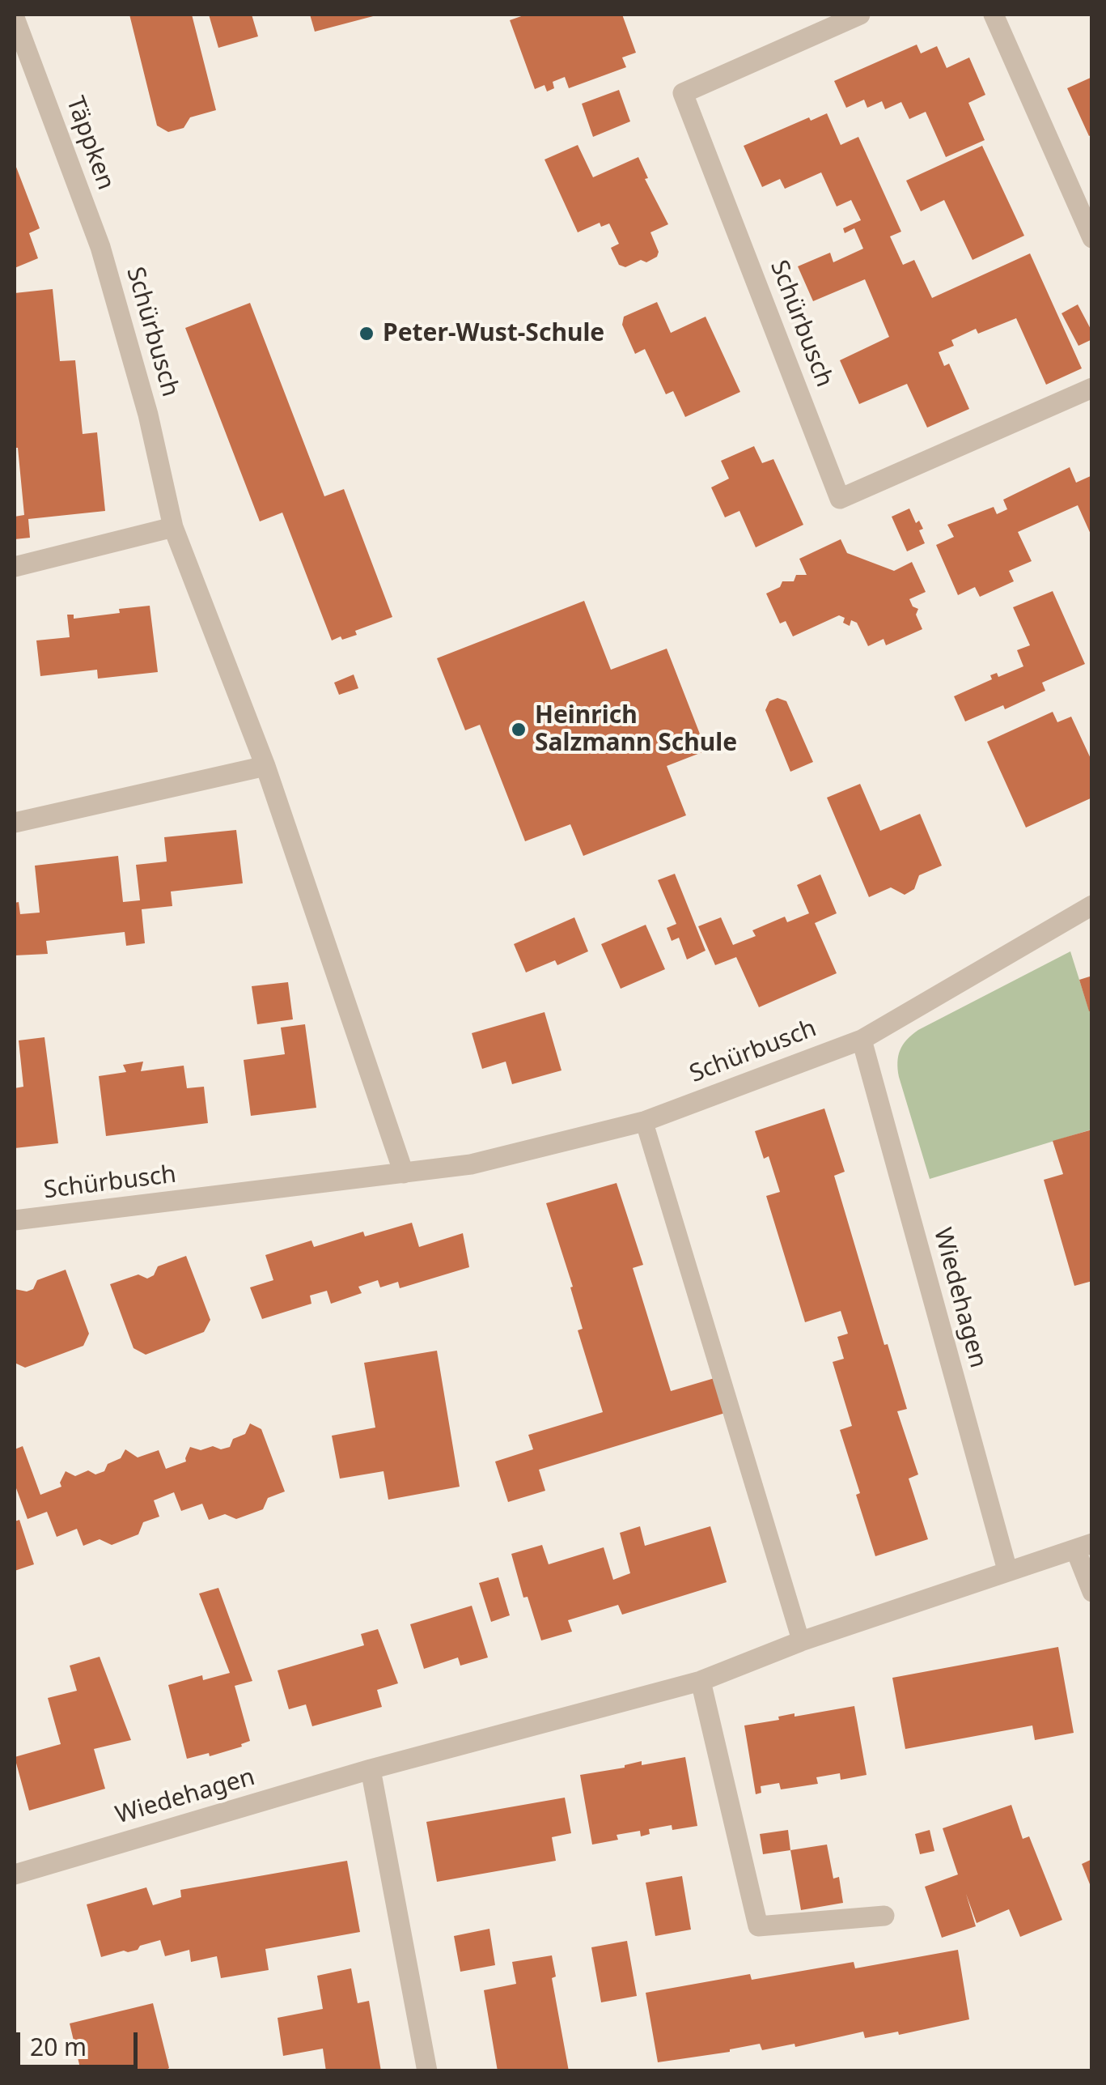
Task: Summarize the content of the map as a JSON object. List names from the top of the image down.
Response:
{
  "streets": {
    "street": ["Täppken", "Schürbusch", "Wiedehagen"]
  },
  "crossings": [
    ["Täppken", "Schürbusch"],
    ["Schürbusch", "Wiedehagen"]
  ],
  "places": ["Peter-Wust-Schule", "Heinrich Salzmann Schule"],
  "scale_bar": "20 m"
}
